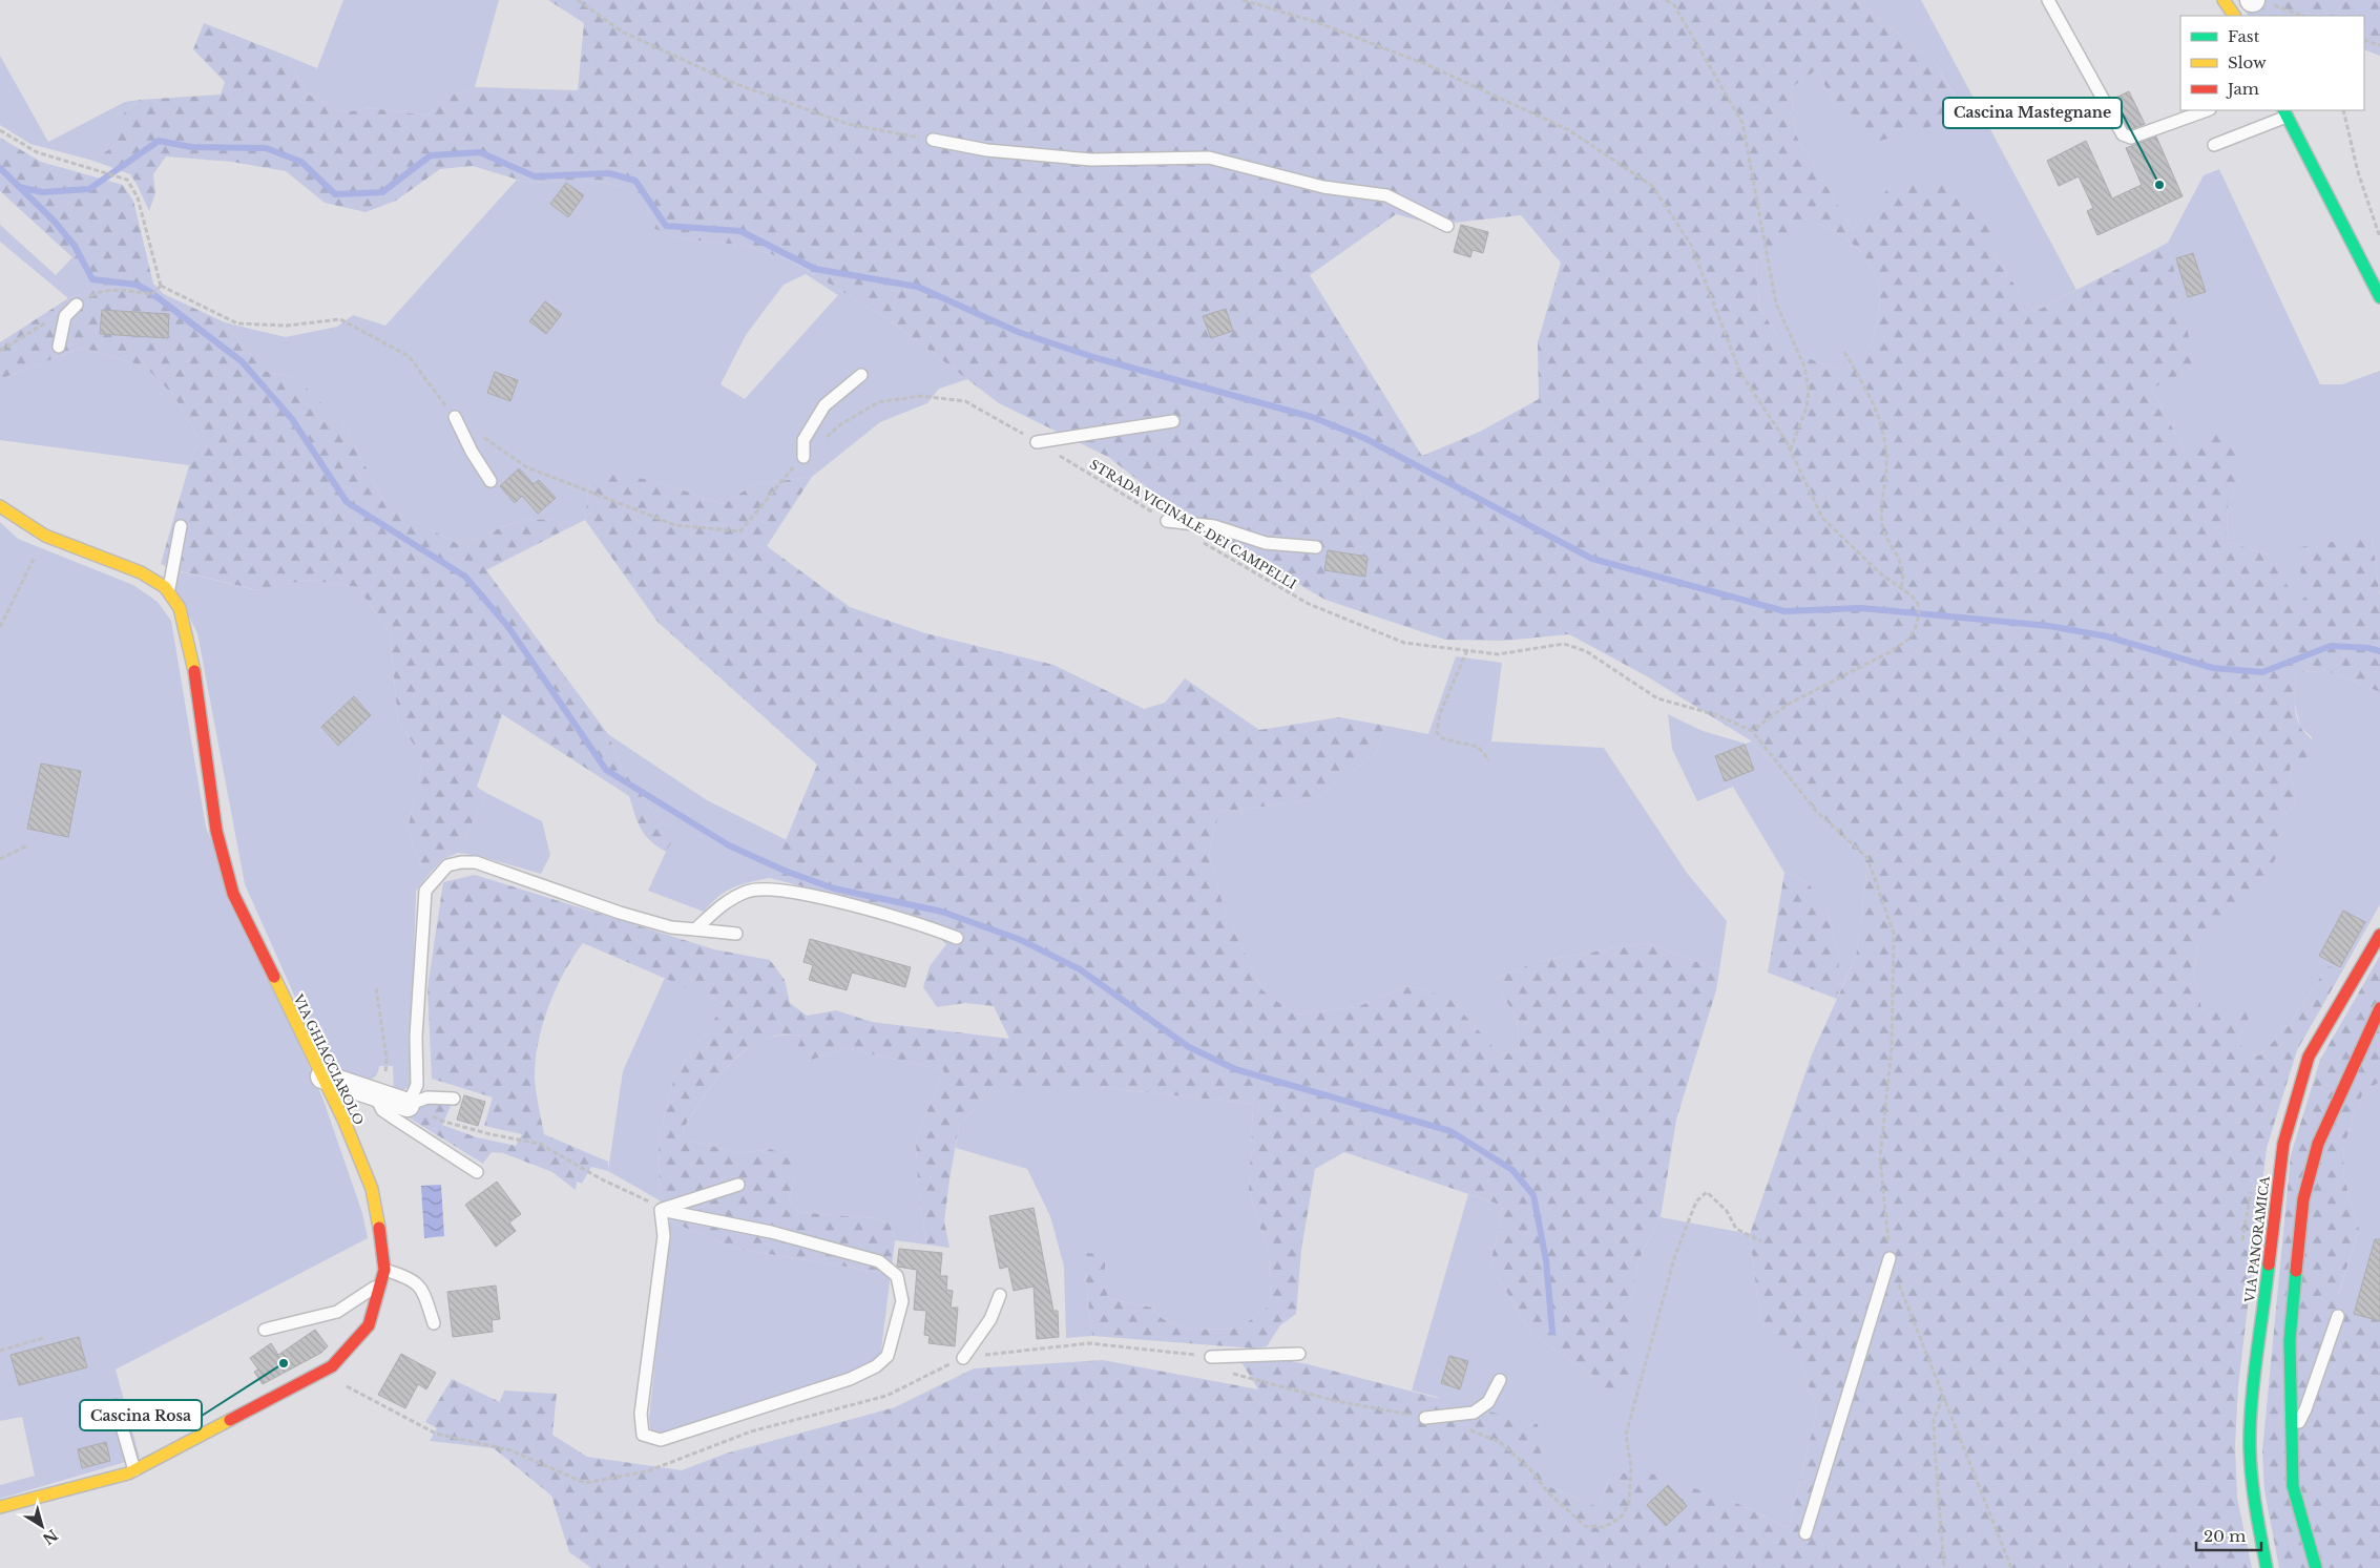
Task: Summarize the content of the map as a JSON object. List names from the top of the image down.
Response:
{
  "streets": {
    "street": ["VIA GHIACCIAROLO", "VIA PANORAMICA"],
    "path": ["STRADA VICINALE DEI CAMPELLI"]
  },
  "places": ["Cascina Mastegnane", "Cascina Rosa"],
  "legend": ["Fast", "Slow", "Jam"],
  "scale_bar": "20 m",
  "north": "bottom right"
}
